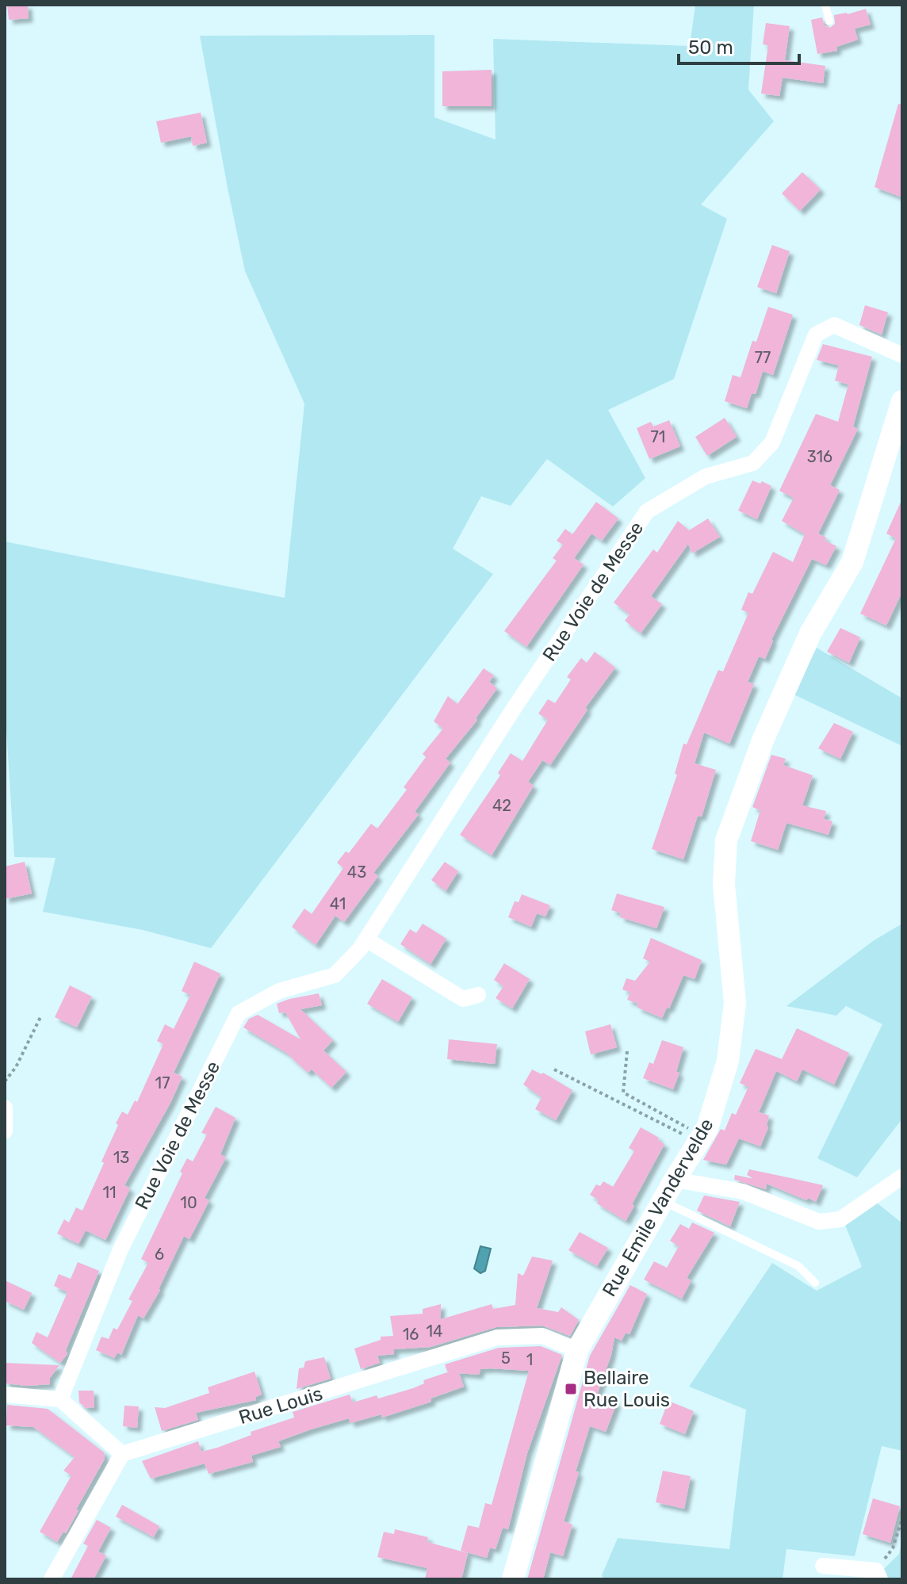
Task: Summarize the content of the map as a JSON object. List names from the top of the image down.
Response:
{
  "streets": {
    "street": ["Rue Voie de Messe", "Rue Emile Vandervelde", "Rue Louis"]
  },
  "crossings": [
    ["Rue Emile Vandervelde", "Rue Louis"]
  ],
  "places": {
    "transit": ["Bellaire Rue Louis"]
  },
  "house_numbers": [
    "77",
    "71",
    "316",
    "42",
    "43",
    "41",
    "17",
    "13",
    "11",
    "10",
    "6",
    "14",
    "16",
    "5",
    "1"
  ],
  "scale_bar": "50 m"
}
